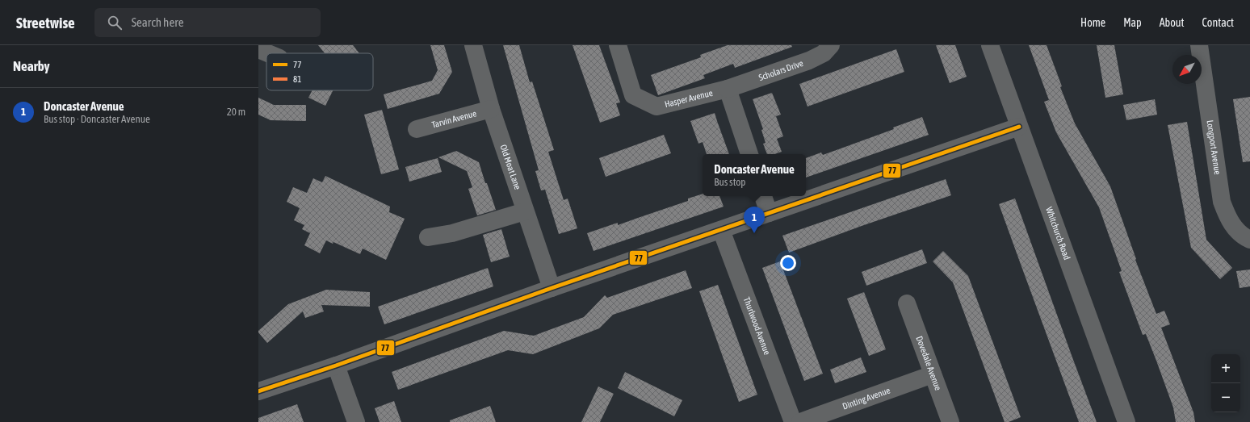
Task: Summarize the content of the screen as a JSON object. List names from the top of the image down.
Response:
{
  "streets": {
    "street": [
      "Scholars Drive",
      "Hasper Avenue",
      "Tarvin Avenue",
      "Longport Avenue",
      "Old Moat Lane",
      "Whitchurch Road",
      "Thurlwood Avenue",
      "Dovedale Avenue",
      "Dinting Avenue"
    ]
  },
  "crossings": [
    ["Scholars Drive", "Hasper Avenue"],
    ["Tarvin Avenue", "Old Moat Lane"],
    ["Dovedale Avenue", "Dinting Avenue"]
  ],
  "lines": ["transit line 77"],
  "legend": ["77", "81"],
  "north": "bottom left",
  "page": {
    "header": "Streetwise",
    "search": "Search here",
    "nav": [
      "Home",
      "Map",
      "About",
      "Contact"
    ],
    "heading": "Nearby",
    "list": [
      {
        "mark": "1",
        "name": "Doncaster Avenue",
        "note": "Bus stop · Doncaster Avenue",
        "value": "20 m"
      }
    ],
    "popup": ["Doncaster Avenue", "Bus stop"],
    "pins": "1",
    "map_buttons": ["+", "−"]
  }
}
